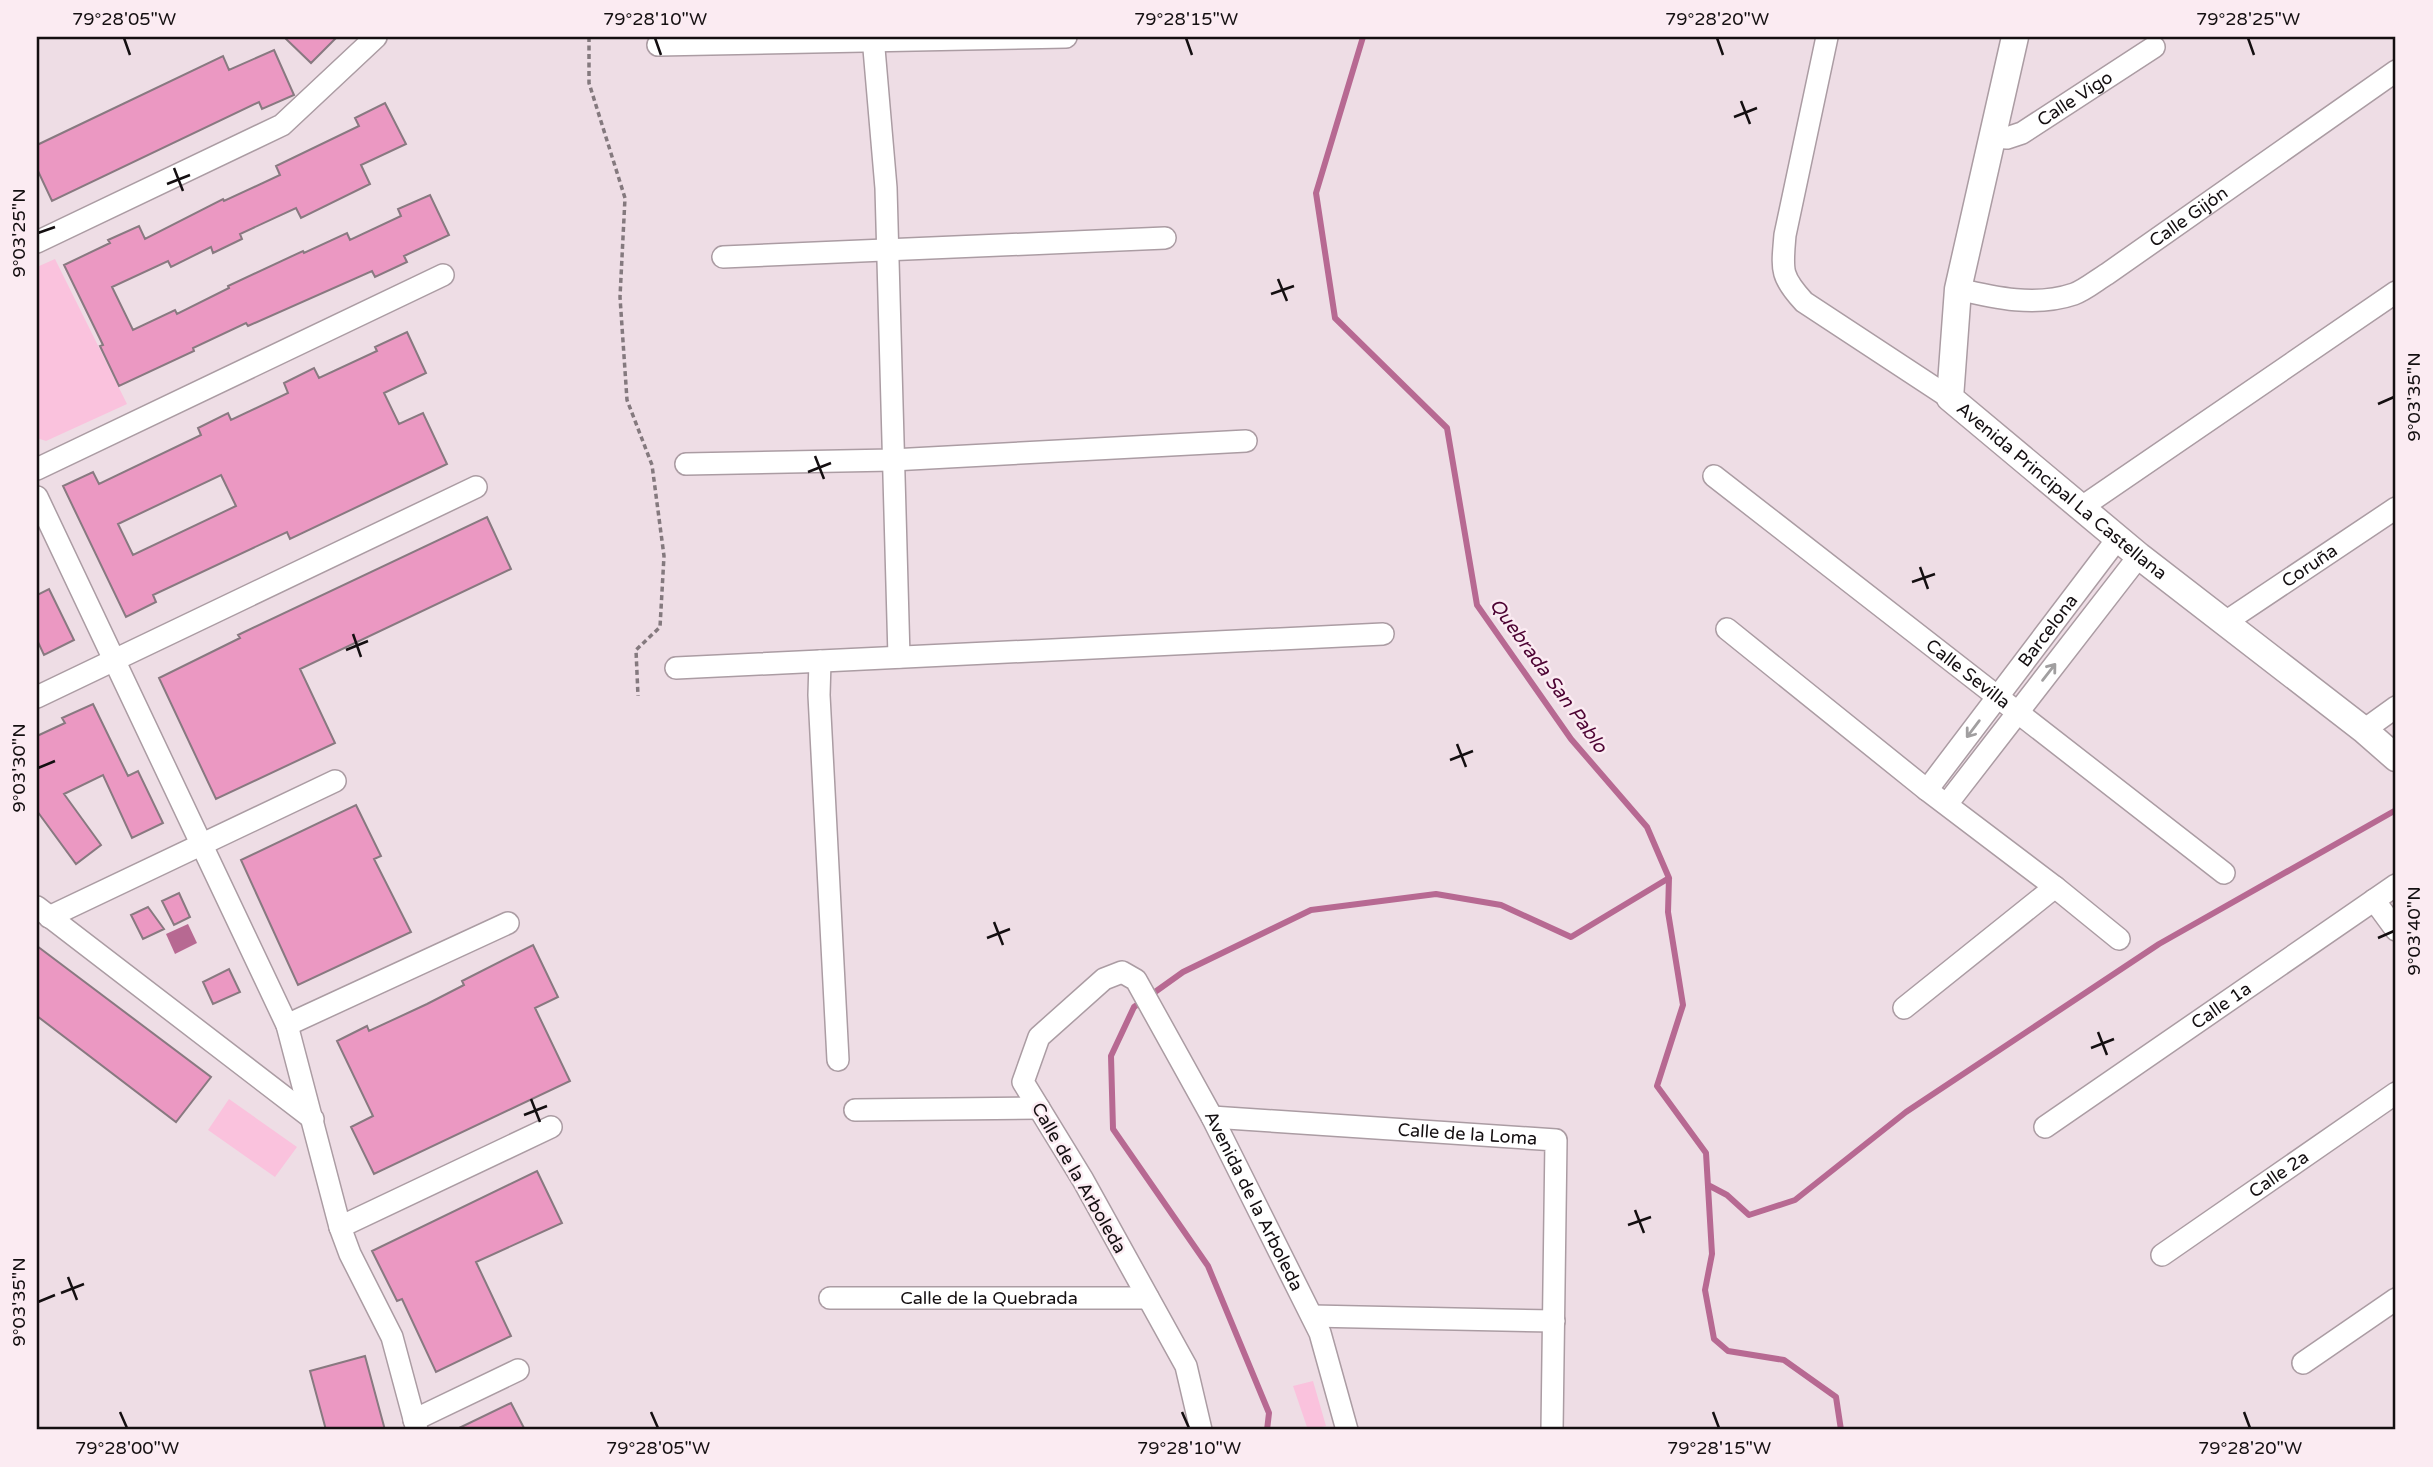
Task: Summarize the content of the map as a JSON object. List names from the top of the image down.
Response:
{
  "streets": {
    "street": [
      "Calle Vigo",
      "Calle Gijón",
      "Avenida Principal La Castellana",
      "Coruña",
      "Barcelona",
      "Calle Sevilla",
      "Calle 1a",
      "Calle de la Loma",
      "Calle 2a",
      "Calle de la Arboleda",
      "Avenida de la Arboleda",
      "Calle de la Quebrada"
    ]
  },
  "crossings": [
    ["Calle Vigo", "Avenida Principal La Castellana"],
    ["Calle Gijón", "Avenida Principal La Castellana"],
    ["Avenida Principal La Castellana", "Coruña"],
    ["Avenida Principal La Castellana", "Barcelona"],
    ["Barcelona", "Calle Sevilla"],
    ["Calle de la Loma", "Avenida de la Arboleda"],
    ["Calle de la Arboleda", "Avenida de la Arboleda"],
    ["Calle de la Arboleda", "Calle de la Quebrada"]
  ],
  "water": ["Quebrada San Pablo"],
  "coordinates": [
    "79°28'05\"W",
    "79°28'10\"W",
    "79°28'15\"W",
    "79°28'20\"W",
    "79°28'25\"W",
    "9°03'25\"N",
    "9°03'35\"N",
    "9°03'30\"N",
    "9°03'40\"N",
    "79°28'00\"W"
  ]
}
